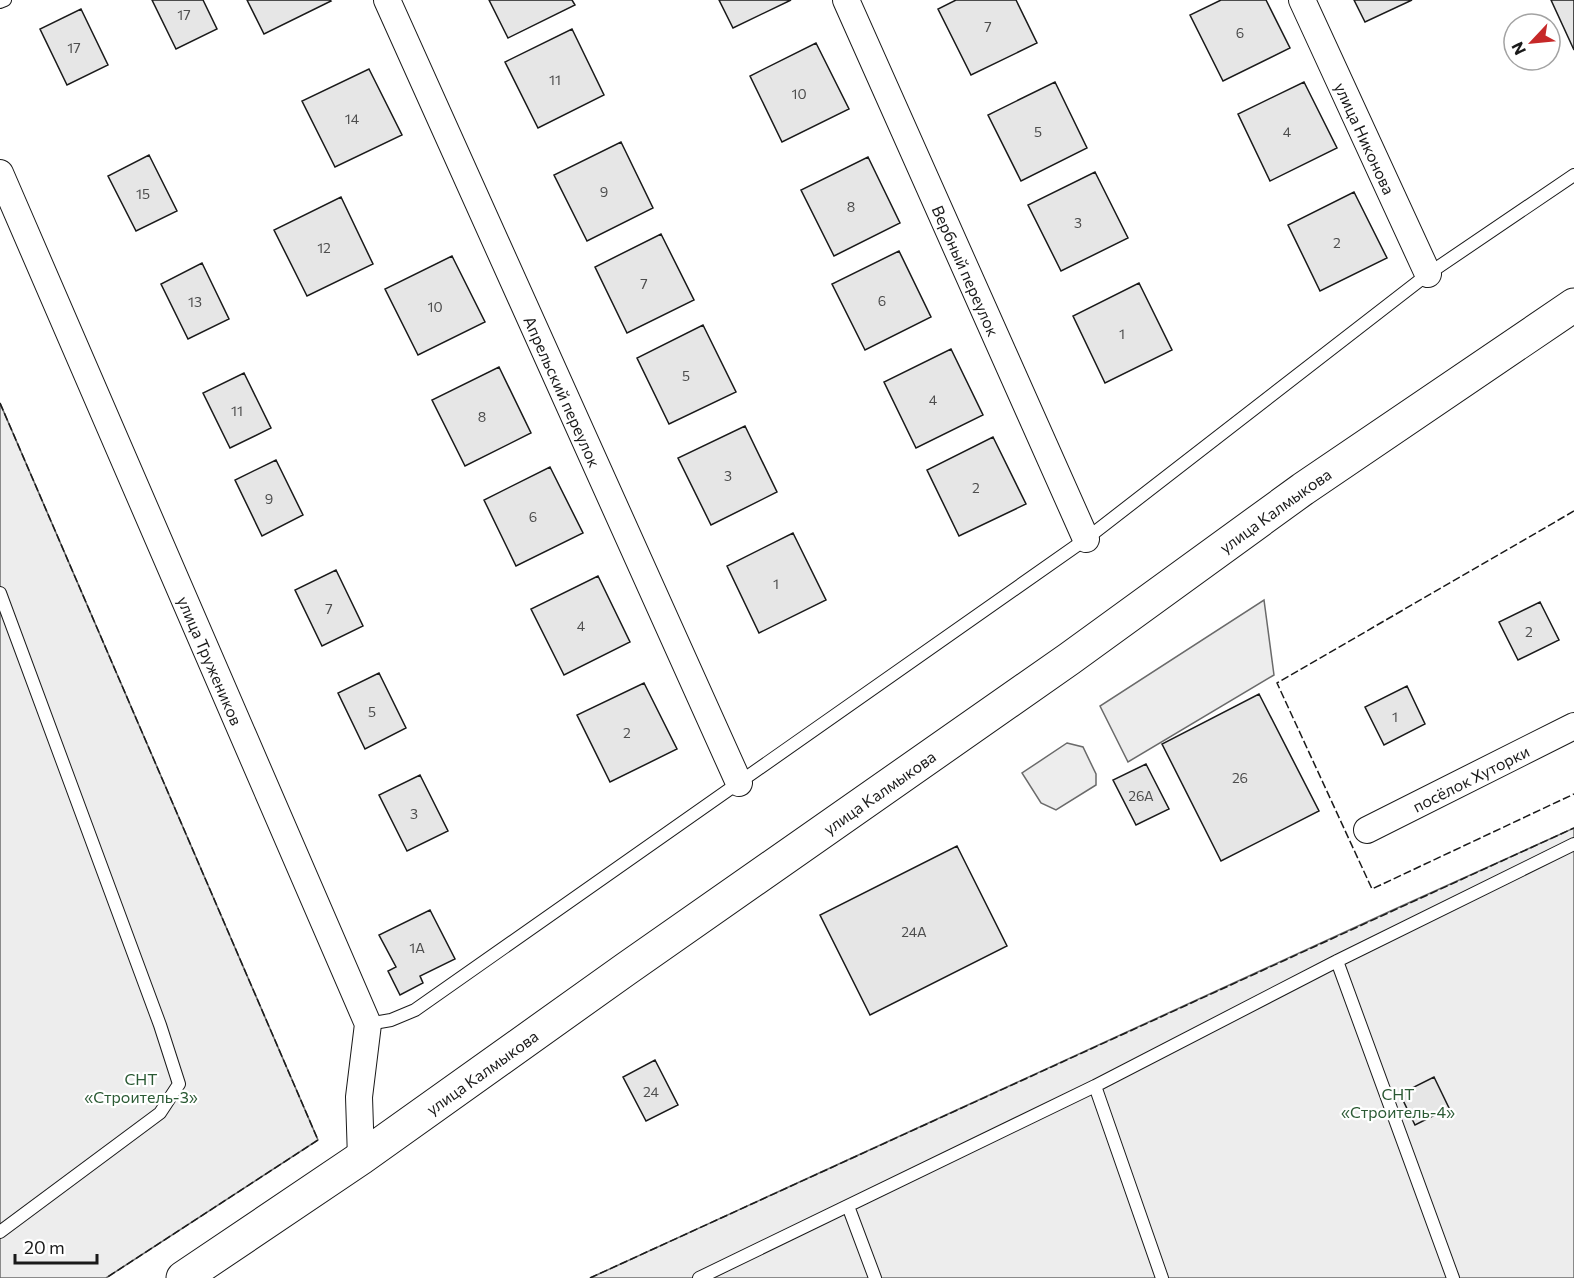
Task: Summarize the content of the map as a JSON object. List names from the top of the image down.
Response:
{
  "streets": {
    "main road": ["улица Калмыкова"],
    "street": [
      "улица Никонова",
      "Вербный переулок",
      "Апрельский переулок",
      "улица Тружеников",
      "посёлок Хуторки"
    ]
  },
  "parks": ["СНТ «Строитель-3»", "СНТ «Строитель-4»"],
  "house_numbers": [
    "17",
    "7",
    "6",
    "17",
    "11",
    "10",
    "14",
    "5",
    "4",
    "9",
    "15",
    "8",
    "3",
    "2",
    "12",
    "7",
    "6",
    "13",
    "10",
    "1",
    "5",
    "4",
    "11",
    "8",
    "3",
    "2",
    "9",
    "6",
    "1",
    "7",
    "4",
    "2",
    "5",
    "1",
    "2",
    "26",
    "26А",
    "3",
    "24А",
    "1А",
    "24"
  ],
  "scale_bar": "20 m",
  "north": "bottom left"
}
